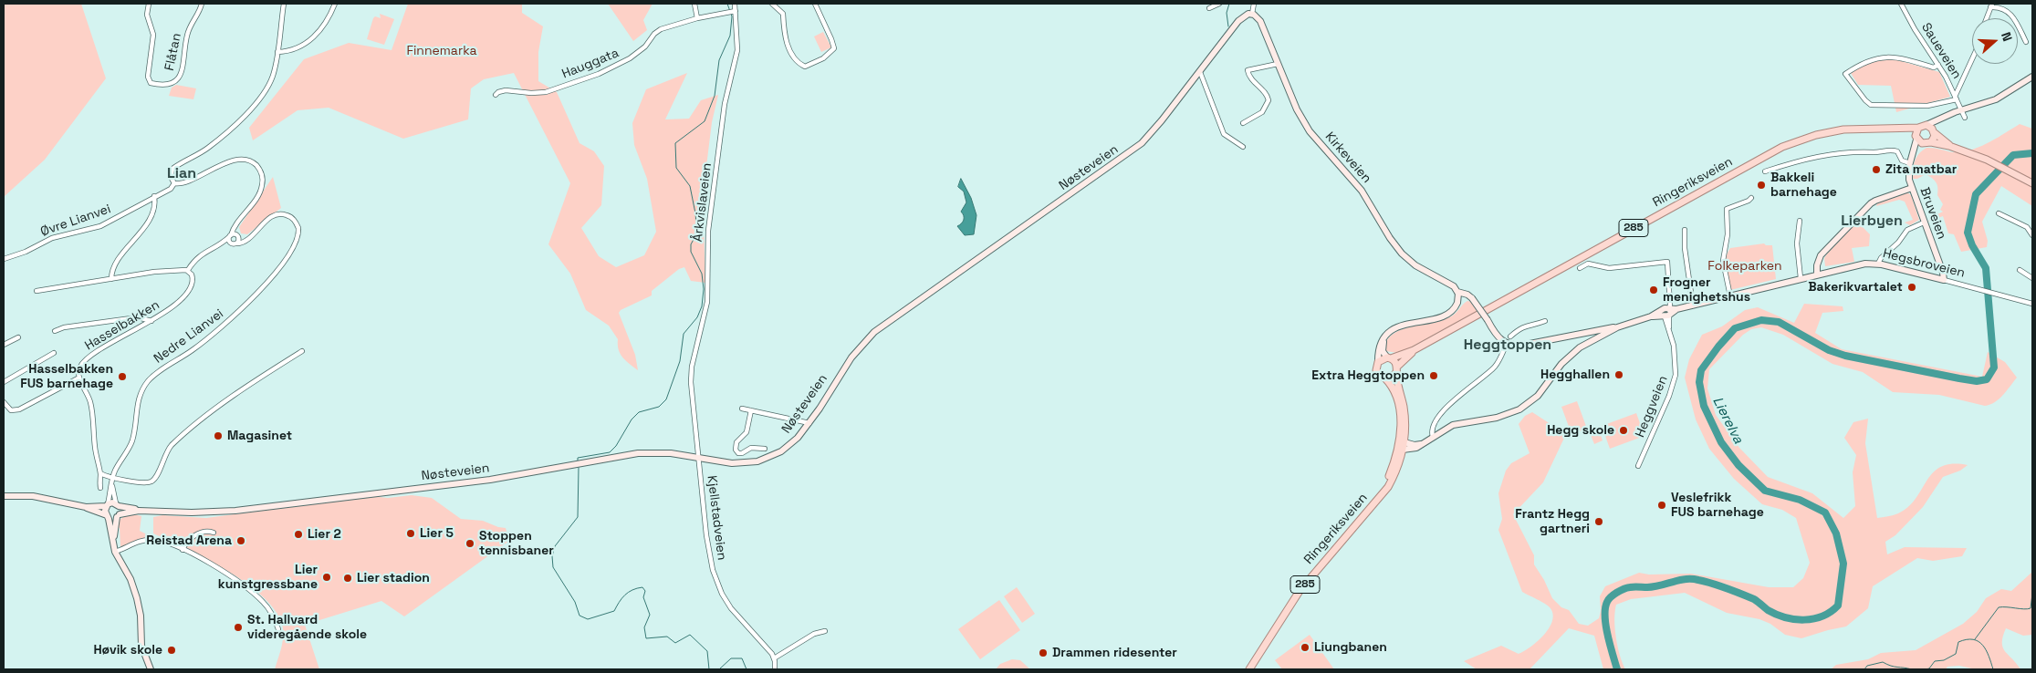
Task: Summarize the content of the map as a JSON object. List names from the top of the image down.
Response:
{
  "streets": {
    "main road": [
      "Kirkeveien",
      "Nøsteveien",
      "Ringeriksveien",
      "Bruveien",
      "285",
      "Hegsbroveien"
    ],
    "street": [
      "Saueveien",
      "Flåtan",
      "Hauggata",
      "Årkvislaveien",
      "Øvre Lianvei",
      "Hasselbakken",
      "Nedre Lianvei",
      "Heggveien",
      "Kjellstadveien"
    ]
  },
  "crossings": [
    ["Hauggata", "Årkvislaveien"],
    ["Kirkeveien", "Nøsteveien"],
    ["Nøsteveien", "Årkvislaveien"],
    ["Nøsteveien", "Nedre Lianvei"],
    ["Nøsteveien", "Kjellstadveien"],
    ["Ringeriksveien", "Bruveien"],
    ["Ringeriksveien", "285"],
    ["Ringeriksveien", "Hegsbroveien"],
    ["Årkvislaveien", "Kjellstadveien"],
    ["Bruveien", "Hegsbroveien"],
    ["Hegsbroveien", "Heggveien"]
  ],
  "districts": ["Lian", "Lierbyen", "Heggtoppen"],
  "water": ["Lierelva"],
  "parks": ["Finnemarka", "Folkeparken"],
  "places": [
    "Zita matbar",
    "Bakkeli barnehage",
    "Bakerikvartalet",
    "Frogner menighetshus",
    "Hegghallen",
    "Extra Heggtoppen",
    "Hasselbakken FUS barnehage",
    "Hegg skole",
    "Magasinet",
    "Veslefrikk FUS barnehage",
    "Frantz Hegg gartneri",
    "Lier 5",
    "Lier 2",
    "Reistad Arena",
    "Stoppen tennisbaner",
    "Lier kunstgressbane",
    "Lier stadion",
    "St. Hallvard videregående skole",
    "Liungbanen",
    "Høvik skole",
    "Drammen ridesenter"
  ],
  "north": "right"
}
